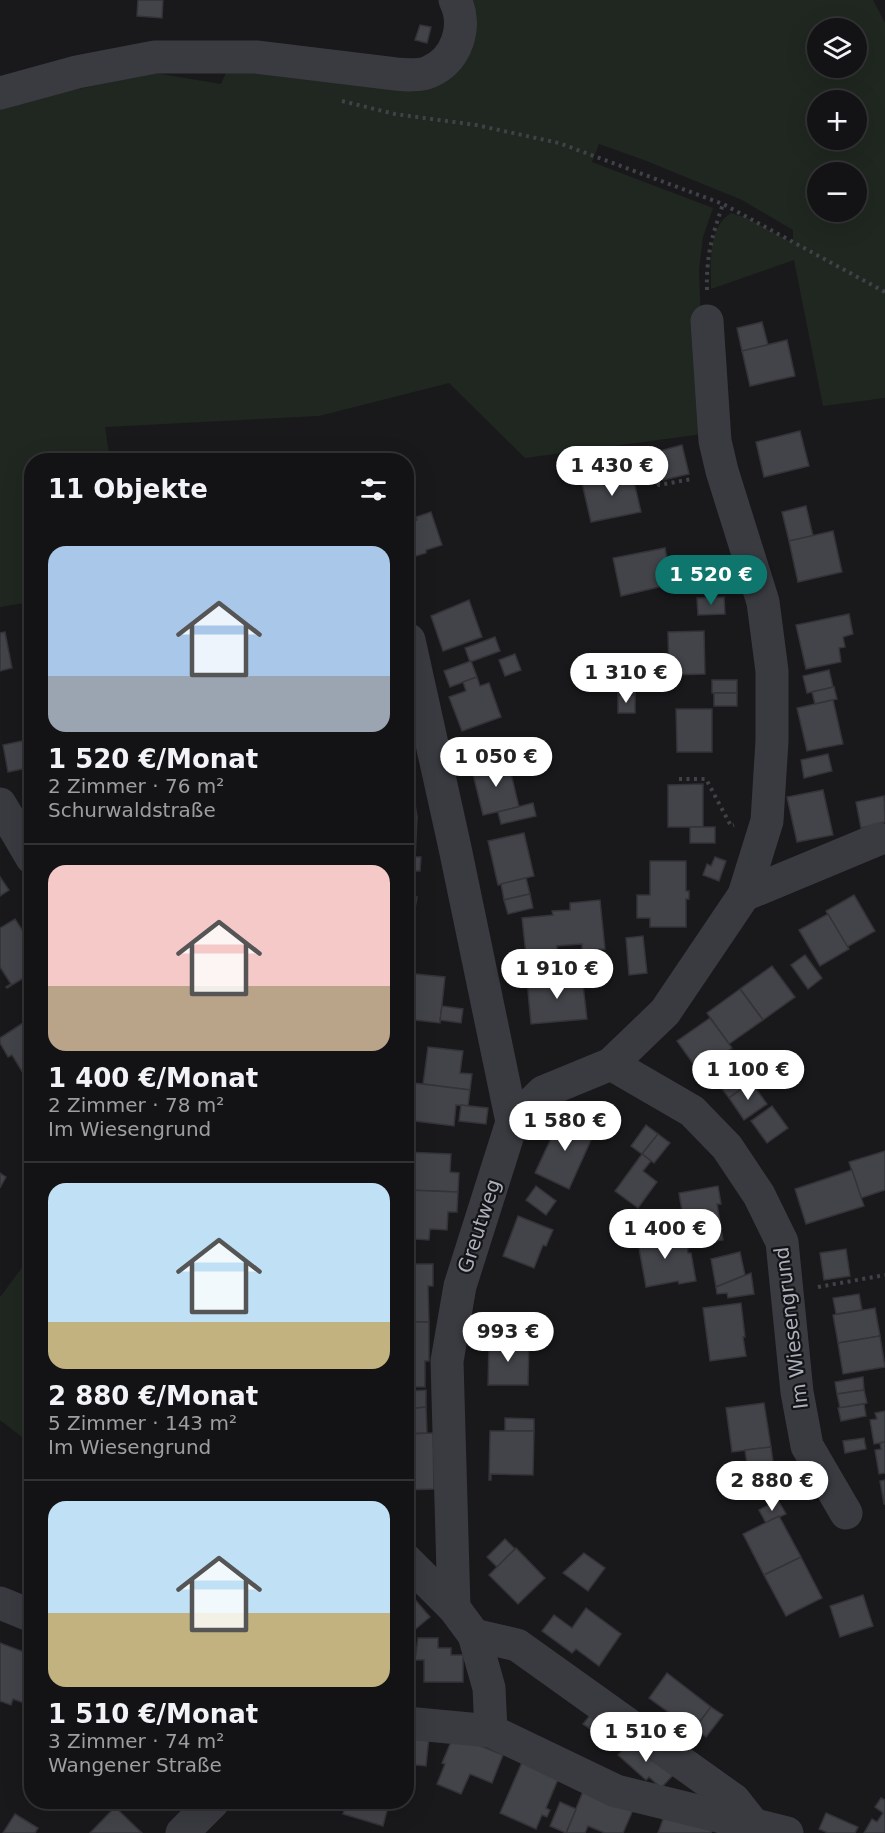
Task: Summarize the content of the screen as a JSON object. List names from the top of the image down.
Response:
{
  "streets": {
    "street": ["Greutweg", "Im Wiesengrund"]
  },
  "page": {
    "map_buttons": ["+", "−"],
    "price": [
      "1 430 €",
      "1 520 €",
      "1 310 €",
      "1 050 €",
      "1 910 €",
      "1 100 €",
      "1 580 €",
      "1 400 €",
      "993 €",
      "2 880 €",
      "1 510 €"
    ],
    "heading": "11 Objekte",
    "list": [
      {
        "name": "1 520 €/Monat",
        "note": "2 Zimmer · 76 m² · Schurwaldstraße"
      },
      {
        "name": "1 400 €/Monat",
        "note": "2 Zimmer · 78 m² · Im Wiesengrund"
      },
      {
        "name": "2 880 €/Monat",
        "note": "5 Zimmer · 143 m² · Im Wiesengrund"
      },
      {
        "name": "1 510 €/Monat",
        "note": "3 Zimmer · 74 m² · Wangener Straße"
      }
    ]
  }
}
